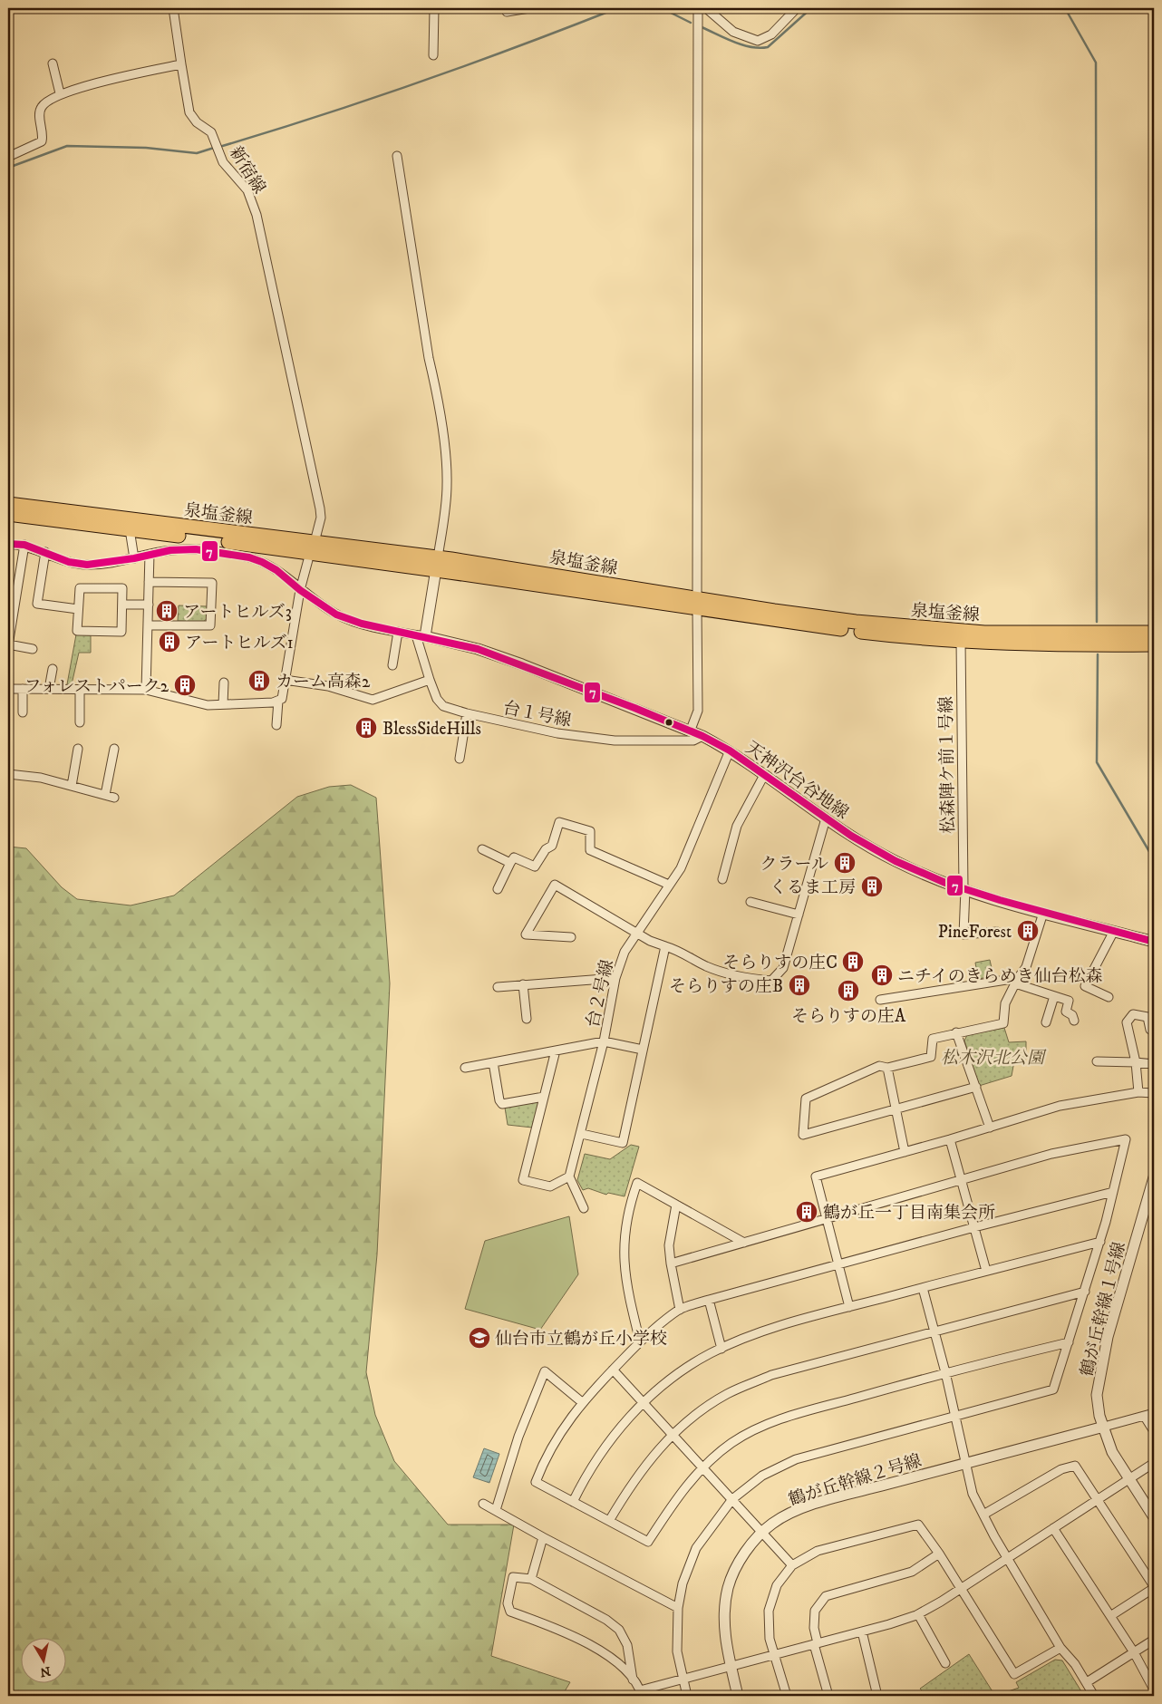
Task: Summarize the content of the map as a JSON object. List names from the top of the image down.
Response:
{
  "streets": {
    "main road": ["泉塩釜線"],
    "street": [
      "新宿線",
      "台１号線",
      "松森陣ケ前１号線",
      "天神沢台谷地線",
      "台２号線",
      "鶴が丘幹線１号線",
      "鶴が丘幹線２号線"
    ]
  },
  "crossings": [
    ["新宿線", "泉塩釜線"],
    ["泉塩釜線", "松森陣ケ前１号線"],
    ["台１号線", "天神沢台谷地線"],
    ["松森陣ケ前１号線", "天神沢台谷地線"],
    ["天神沢台谷地線", "台２号線"],
    ["鶴が丘幹線１号線", "鶴が丘幹線２号線"]
  ],
  "parks": ["松木沢北公園"],
  "places": {
    "building": [
      "アートヒルズ3",
      "アートヒルズ1",
      "カーム高森2",
      "フォレストパーク2",
      "BlessSideHills",
      "クラール",
      "くるま工房",
      "PineForest",
      "そらりすの庄C",
      "ニチイのきらめき仙台松森",
      "そらりすの庄B",
      "そらりすの庄A",
      "鶴が丘一丁目南集会所"
    ],
    "school or university": ["仙台市立鶴が丘小学校"]
  },
  "lines": ["transit line 7"],
  "north": "bottom"
}
